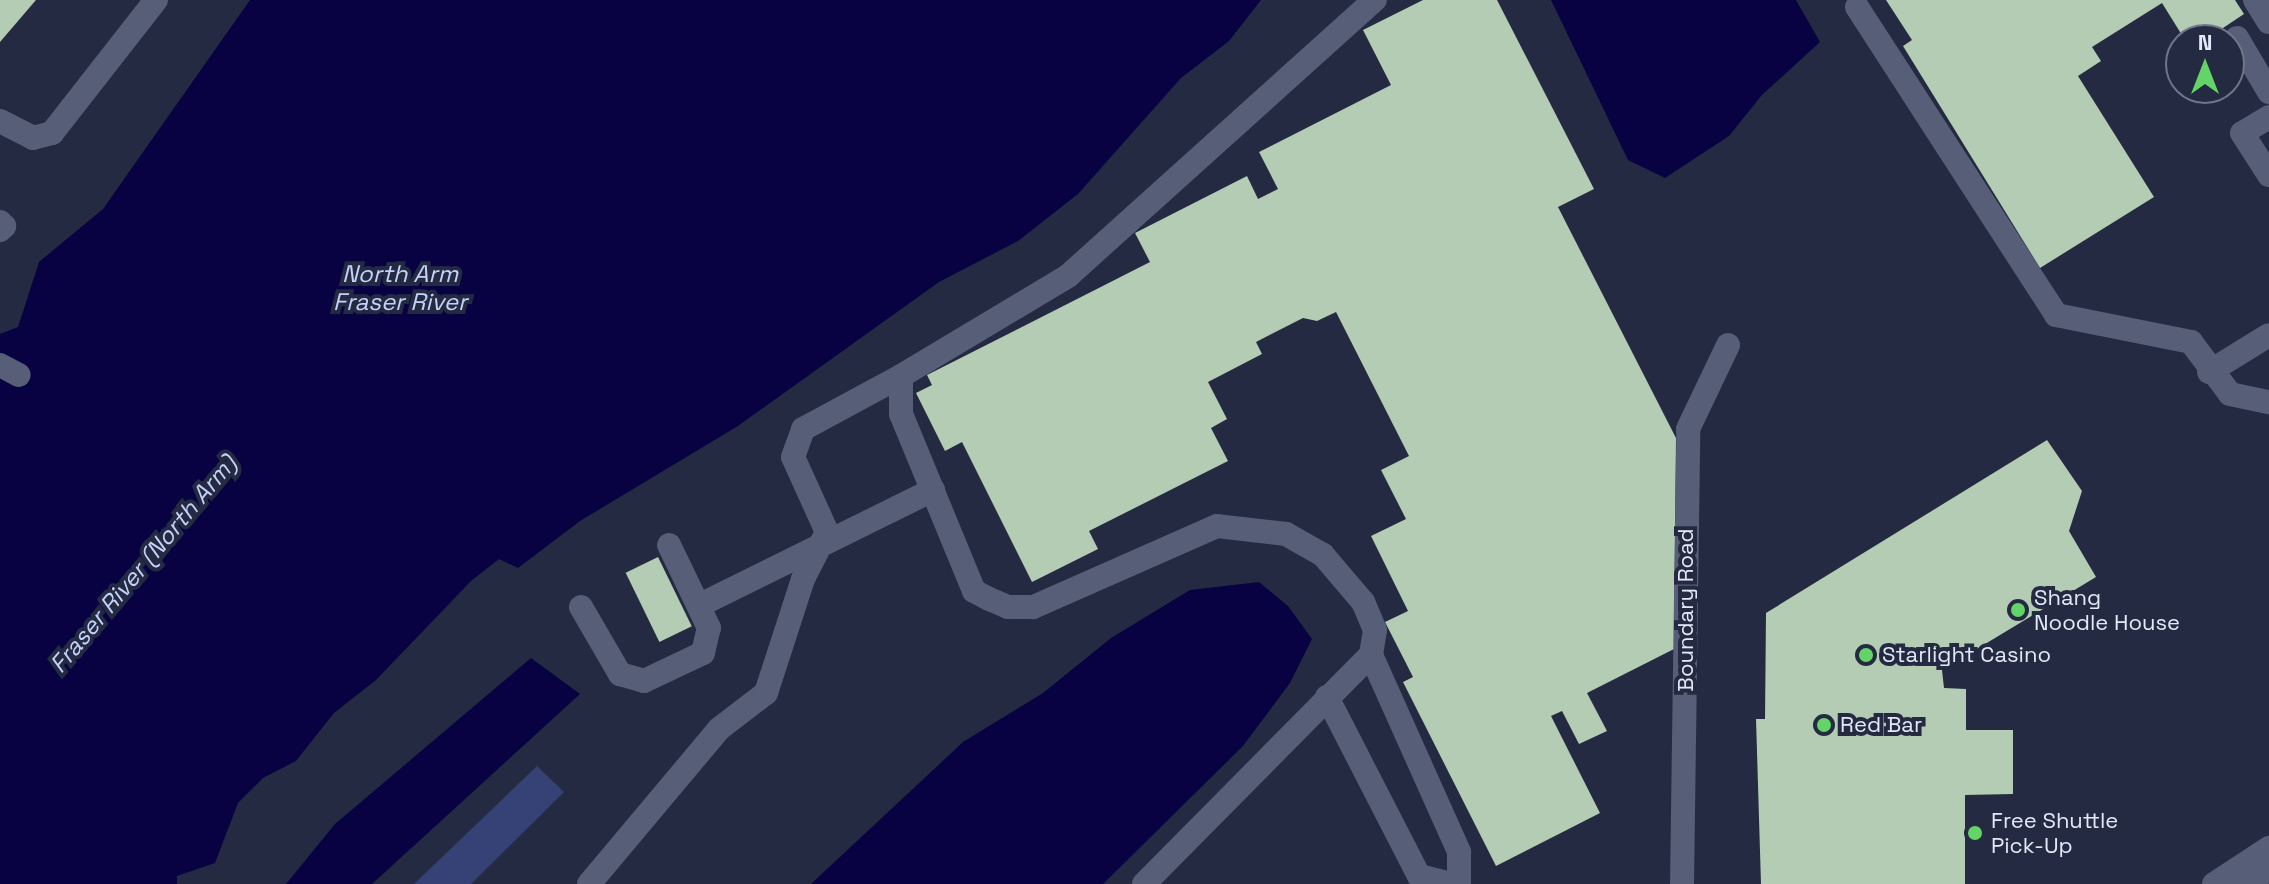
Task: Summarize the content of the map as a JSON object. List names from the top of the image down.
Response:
{
  "streets": {
    "street": ["Boundary Road"]
  },
  "water": ["North Arm Fraser River", "Fraser River (North Arm)"],
  "places": [
    "Shang Noodle House",
    "Starlight Casino",
    "Red Bar",
    "Free Shuttle Pick-Up"
  ],
  "north": "top"
}
